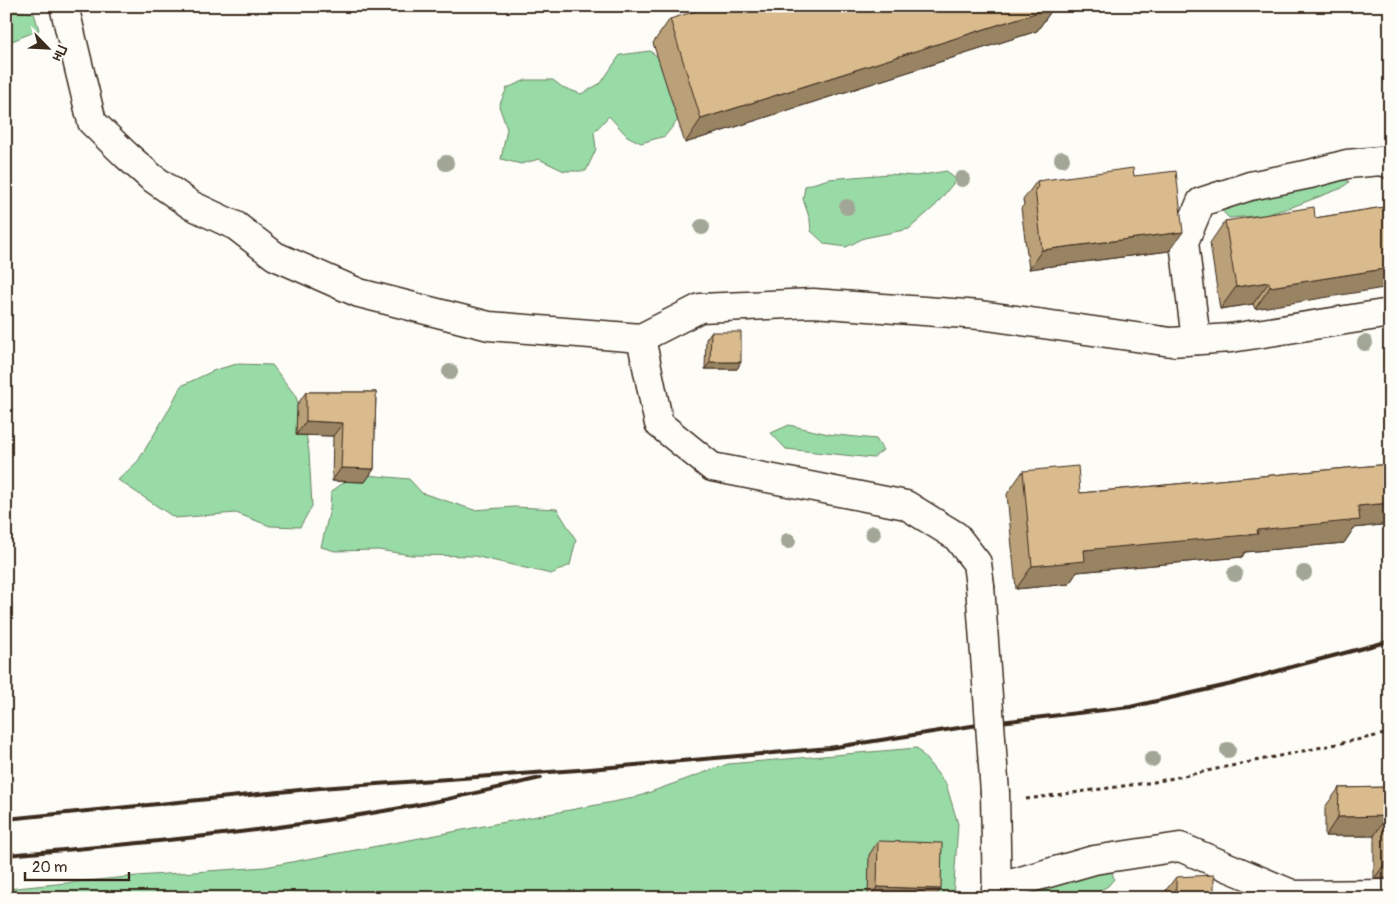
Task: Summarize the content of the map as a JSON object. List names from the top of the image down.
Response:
{
  "scale_bar": "20 m",
  "north": "bottom right"
}
